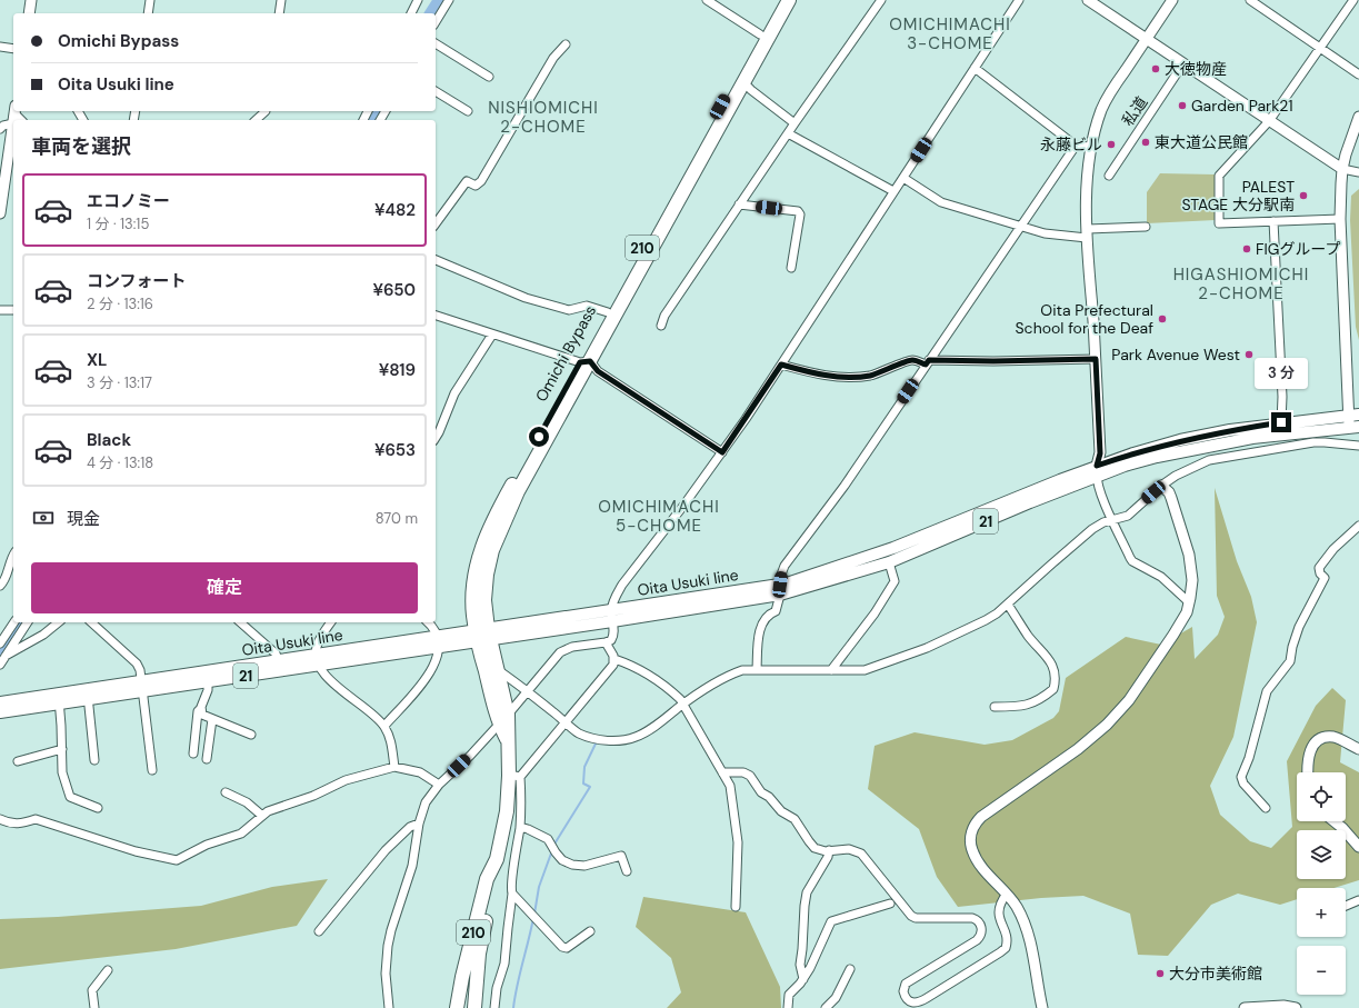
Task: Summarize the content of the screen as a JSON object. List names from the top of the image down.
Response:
{
  "streets": {
    "highway": ["210", "Omichi Bypass"],
    "main road": ["21", "Oita Usuki line"],
    "street": ["私道"]
  },
  "crossings": [
    ["Omichi Bypass", "Oita Usuki line"]
  ],
  "districts": [
    "OMICHIMACHI 3-CHOME",
    "NISHIOMICHI 2-CHOME",
    "HIGASHIOMICHI 2-CHOME",
    "OMICHIMACHI 5-CHOME"
  ],
  "places": [
    "大徳物産",
    "Garden Park21",
    "東大道公民館",
    "永藤ビル",
    "PALEST STAGE 大分駅南",
    "FIGグループ",
    "Oita Prefectural School for the Deaf",
    "Park Avenue West",
    "大分市美術館"
  ],
  "page": {
    "banner": ["Omichi Bypass", "Oita Usuki line"],
    "heading": "車両を選択",
    "list": [
      {
        "name": "エコノミー",
        "note": "1 分 · 13:15",
        "value": "¥482"
      },
      {
        "name": "コンフォート",
        "note": "2 分 · 13:16",
        "value": "¥650"
      },
      {
        "name": "XL",
        "note": "3 分 · 13:17",
        "value": "¥819"
      },
      {
        "name": "Black",
        "note": "4 分 · 13:18",
        "value": "¥653"
      }
    ],
    "bubble": "3 分",
    "pay": ["現金", "870 m"],
    "buttons": "確定",
    "map_buttons": ["+", "−"]
  }
}
